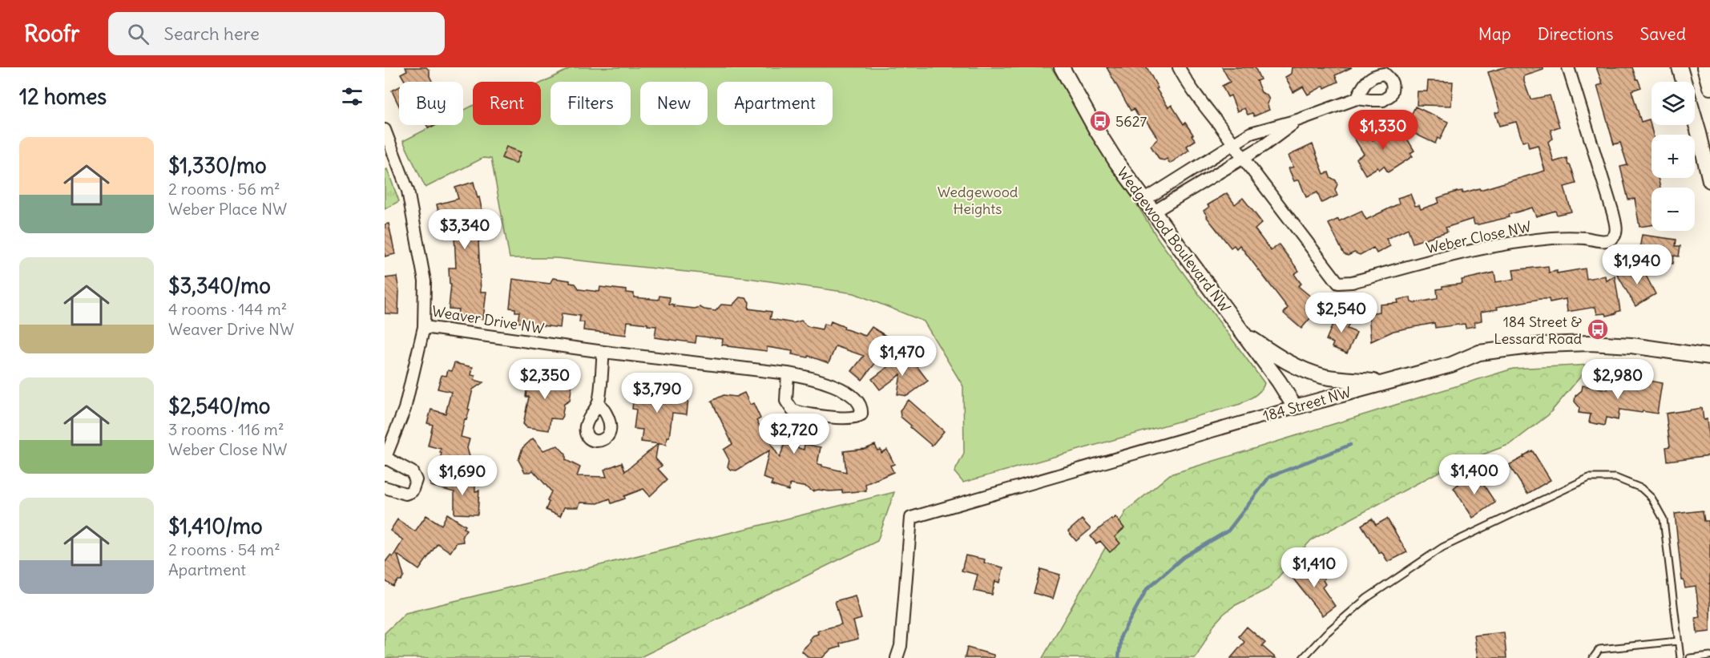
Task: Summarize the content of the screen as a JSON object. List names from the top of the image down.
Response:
{
  "streets": {
    "street": [
      "Weber Close NW",
      "Wedgewood Boulevard NW",
      "Weaver Drive NW",
      "184 Street NW"
    ]
  },
  "crossings": [
    ["Wedgewood Boulevard NW", "184 Street NW"]
  ],
  "parks": ["Wedgewood Heights"],
  "places": {
    "bus stop": ["5627", "184 Street & Lessard Road"]
  },
  "page": {
    "header": "Roofr",
    "search": "Search here",
    "nav": ["Map", "Directions", "Saved"],
    "heading": "12 homes",
    "map_buttons": ["+", "−"],
    "chip": [
      "Buy",
      "Rent",
      "Filters",
      "New",
      "Apartment"
    ],
    "price": [
      "$1,330",
      "$3,340",
      "$1,940",
      "$2,540",
      "$1,470",
      "$2,350",
      "$2,980",
      "$3,790",
      "$2,720",
      "$1,400",
      "$1,690",
      "$1,410"
    ],
    "list": [
      {
        "name": "$1,330/mo",
        "note": "2 rooms · 56 m² · Weber Place NW"
      },
      {
        "name": "$3,340/mo",
        "note": "4 rooms · 144 m² · Weaver Drive NW"
      },
      {
        "name": "$2,540/mo",
        "note": "3 rooms · 116 m² · Weber Close NW"
      },
      {
        "name": "$1,410/mo",
        "note": "2 rooms · 54 m² · Apartment"
      }
    ]
  }
}
